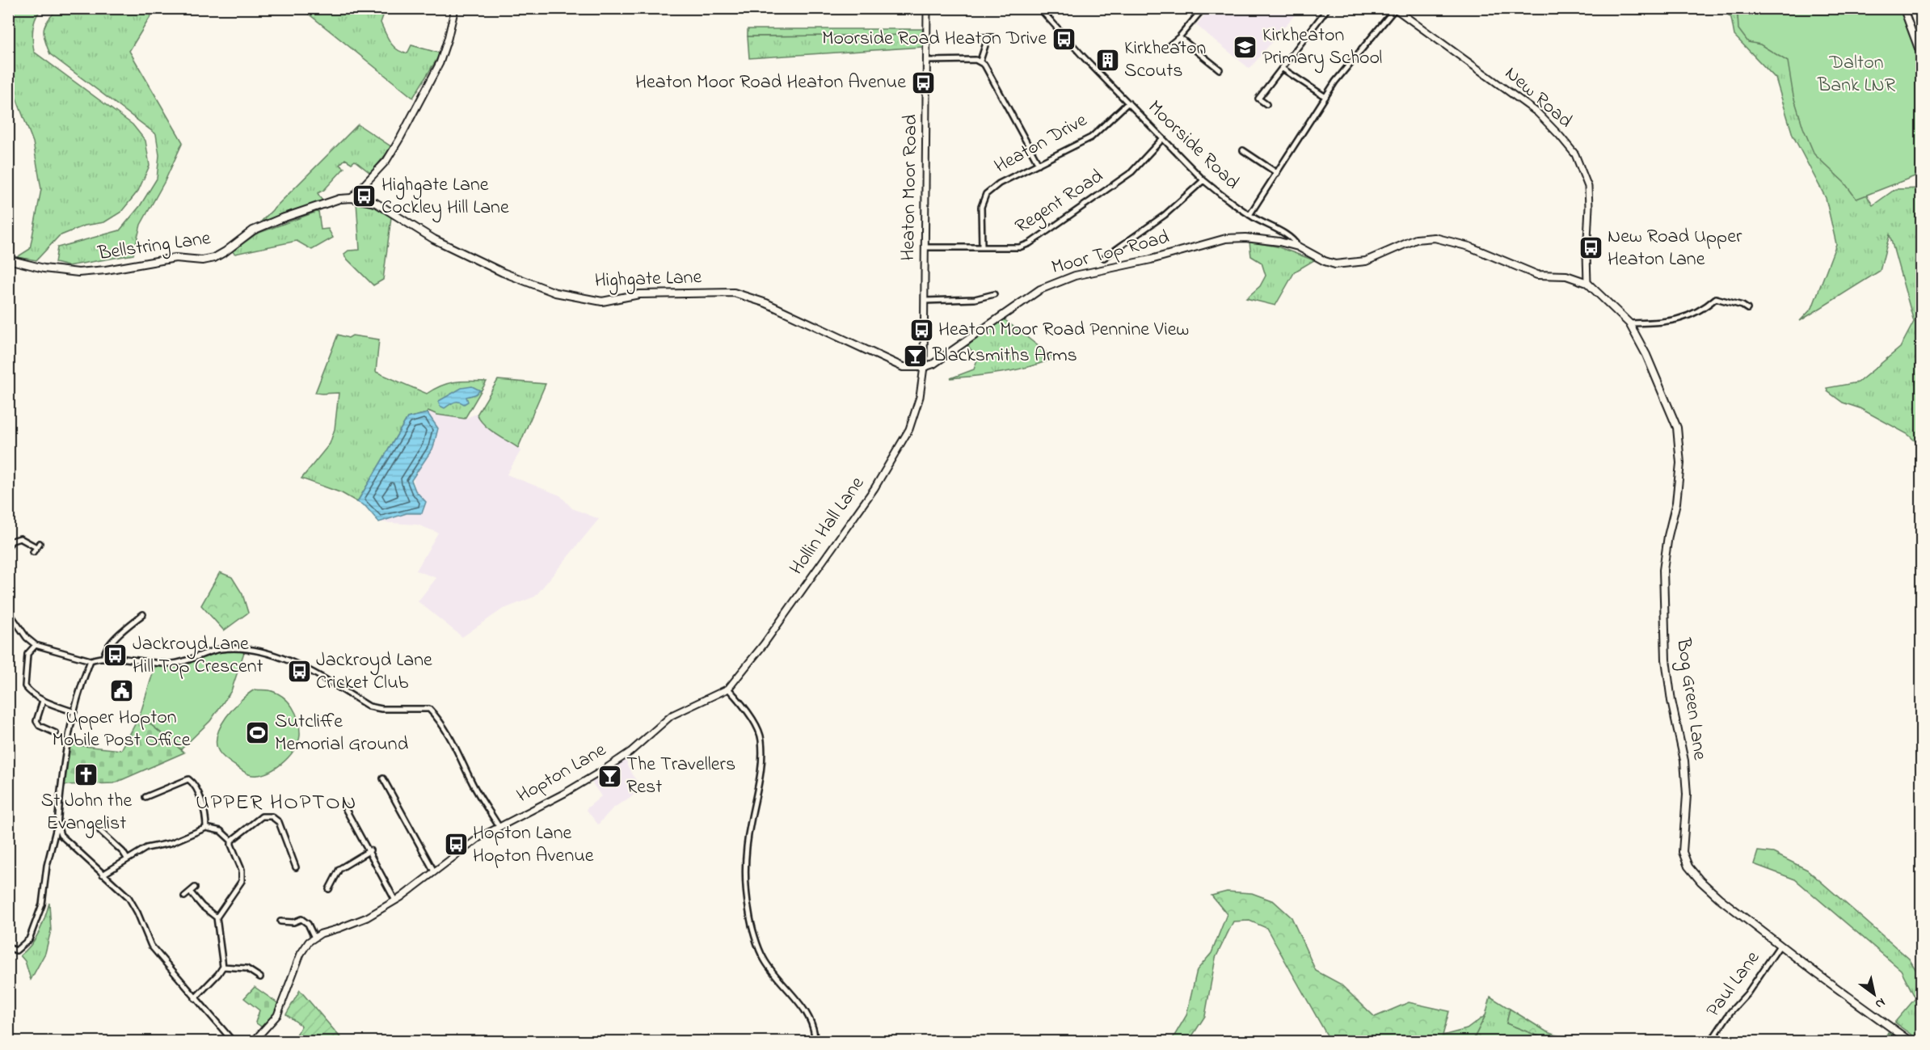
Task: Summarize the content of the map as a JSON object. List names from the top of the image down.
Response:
{
  "streets": {
    "main road": [
      "Bellstring Lane",
      "Moor Top Road",
      "Highgate Lane",
      "Bog Green Lane"
    ],
    "street": [
      "New Road",
      "Heaton Drive",
      "Moorside Road",
      "Heaton Moor Road",
      "Regent Road",
      "Hollin Hall Lane",
      "Hopton Lane",
      "Paul Lane"
    ]
  },
  "crossings": [
    ["New Road", "Moor Top Road"],
    ["New Road", "Bog Green Lane"],
    ["Heaton Drive", "Moorside Road"],
    ["Heaton Drive", "Regent Road"],
    ["Moorside Road", "Regent Road"],
    ["Moorside Road", "Moor Top Road"],
    ["Heaton Moor Road", "Regent Road"],
    ["Heaton Moor Road", "Moor Top Road"],
    ["Heaton Moor Road", "Highgate Lane"],
    ["Heaton Moor Road", "Hollin Hall Lane"],
    ["Bellstring Lane", "Highgate Lane"],
    ["Moor Top Road", "Highgate Lane"],
    ["Moor Top Road", "Hollin Hall Lane"],
    ["Moor Top Road", "Bog Green Lane"],
    ["Highgate Lane", "Hollin Hall Lane"],
    ["Hollin Hall Lane", "Hopton Lane"],
    ["Bog Green Lane", "Paul Lane"]
  ],
  "districts": ["UPPER HOPTON"],
  "parks": ["Dalton Bank LNR"],
  "places": {
    "bus stop": [
      "Moorside Road Heaton Drive",
      "Heaton Moor Road Heaton Avenue",
      "Highgate Lane Cockley Hill Lane",
      "New Road Upper Heaton Lane",
      "Heaton Moor Road Pennine View",
      "Jackroyd Lane Hill Top Crescent",
      "Jackroyd Lane Cricket Club",
      "Hopton Lane Hopton Avenue"
    ],
    "school or university": ["Kirkheaton Primary School"],
    "building": ["Kirkheaton Scouts"],
    "bar": ["Blacksmiths Arms", "The Travellers Rest"],
    "public building": ["Upper Hopton Mobile Post Office"],
    "sports": ["Sutcliffe Memorial Ground"],
    "church": ["St John the Evangelist"]
  },
  "north": "bottom right"
}
